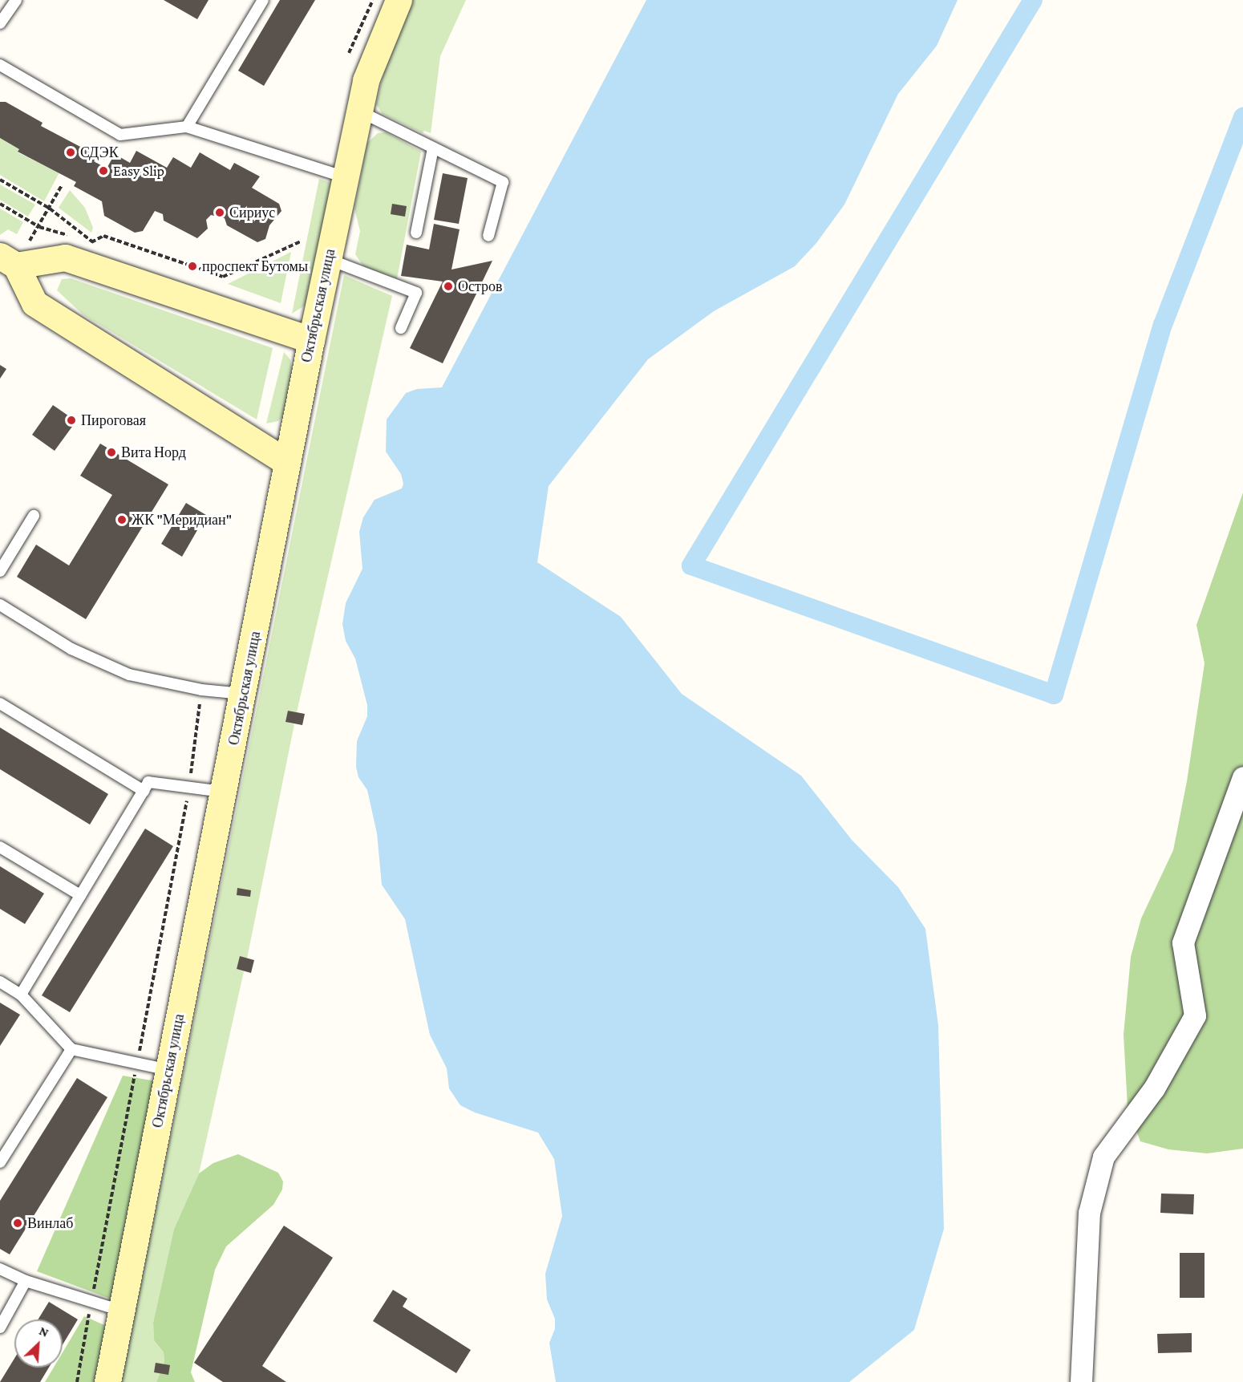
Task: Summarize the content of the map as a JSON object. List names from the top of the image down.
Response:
{
  "streets": {
    "main road": ["Октябрьская улица"]
  },
  "places": [
    "СДЭК",
    "Easy Slip",
    "Сириус",
    "проспект Бутомы",
    "Остров",
    "Пироговая",
    "Вита Норд",
    "ЖК \"Меридиан\"",
    "Винлаб"
  ],
  "north": "top right"
}
